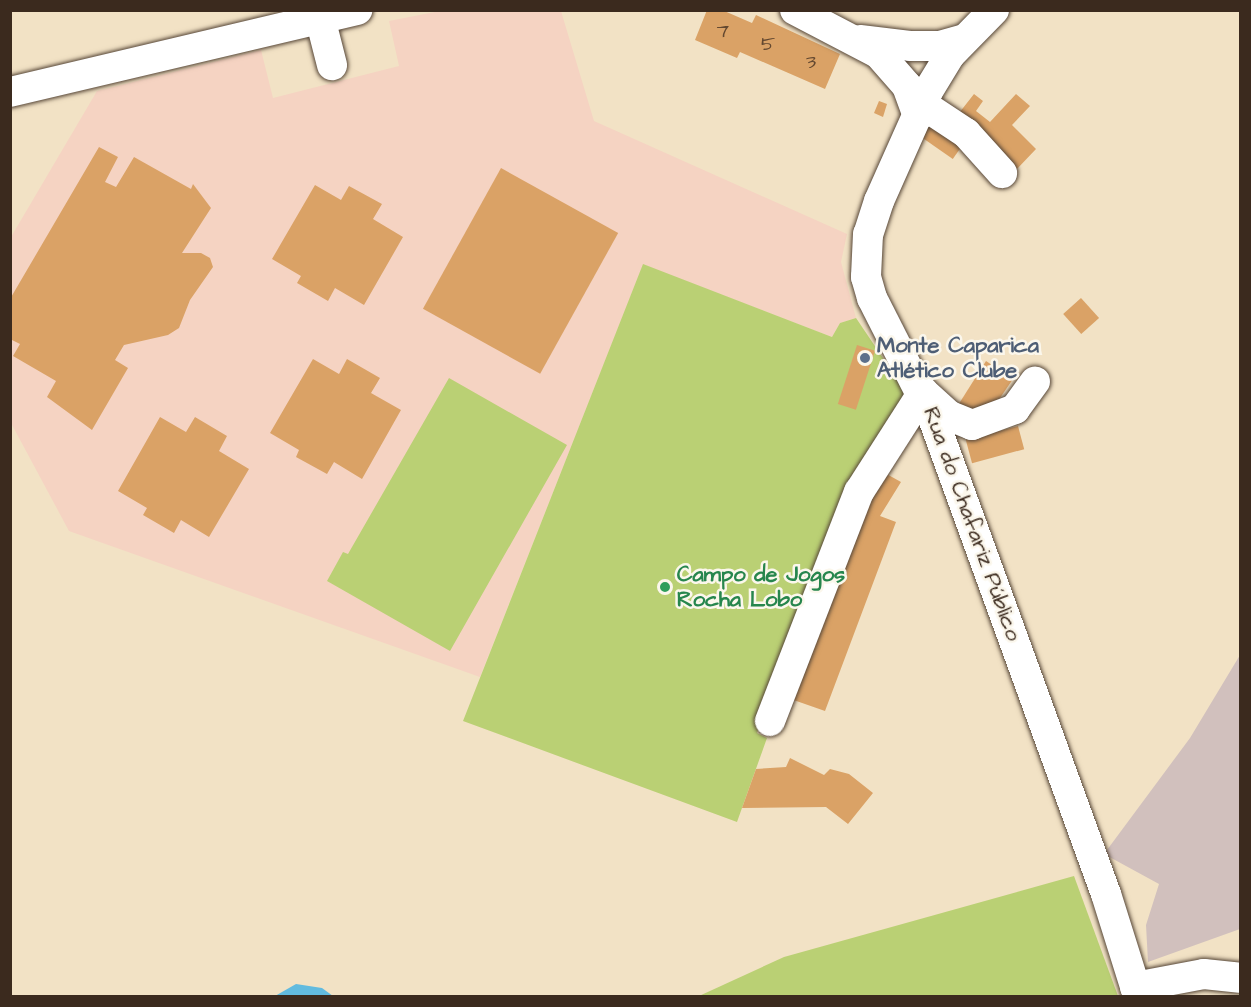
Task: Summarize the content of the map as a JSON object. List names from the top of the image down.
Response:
{
  "streets": {
    "street": ["Rua do Chafariz Público"]
  },
  "places": ["Monte Caparica Atlético Clube", "Campo de Jogos Rocha Lobo"],
  "house_numbers": ["7", "5", "3"]
}
